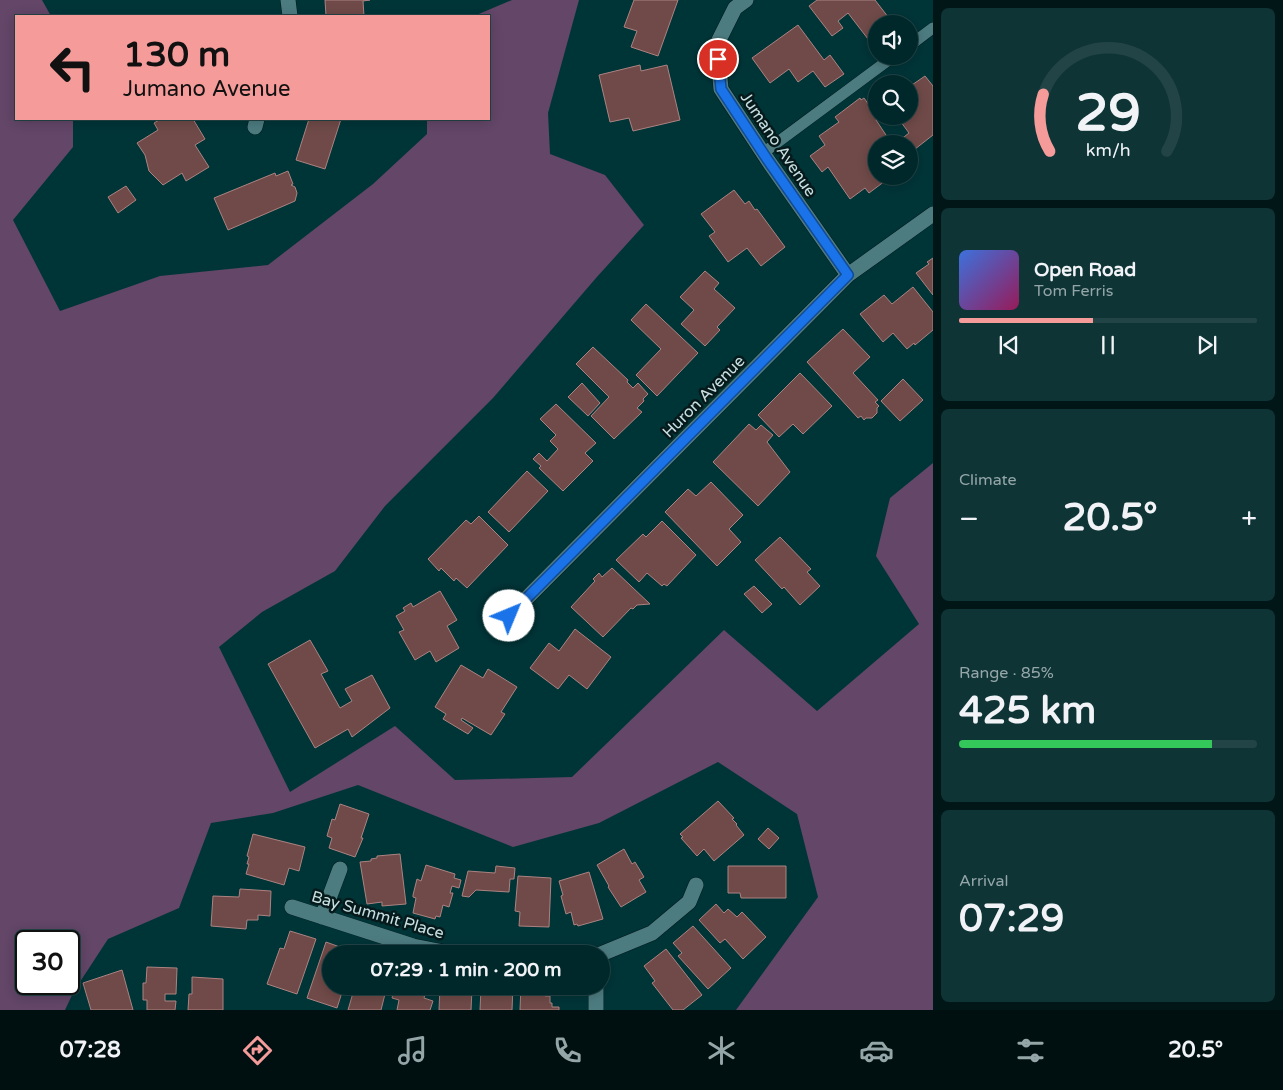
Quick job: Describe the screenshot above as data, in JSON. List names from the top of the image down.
{
  "streets": {
    "street": ["Jumano Avenue", "Huron Avenue", "Bay Summit Place"]
  },
  "crossings": [
    ["Jumano Avenue", "Huron Avenue"]
  ],
  "page": {
    "turn": ["130 m", "Jumano Avenue"],
    "song": ["Open Road", "Tom Ferris"],
    "tile": [
      "Climate",
      ["Range · 85%", "425 km"],
      ["Arrival", "07:29"]
    ],
    "heat": ["−", "20.5°", "+"],
    "limit": "30",
    "trip": "07:29 · 1 min · 200 m",
    "tabs": ["07:28", "20.5°"],
    "gauge": ["29", "km/h"]
  }
}
